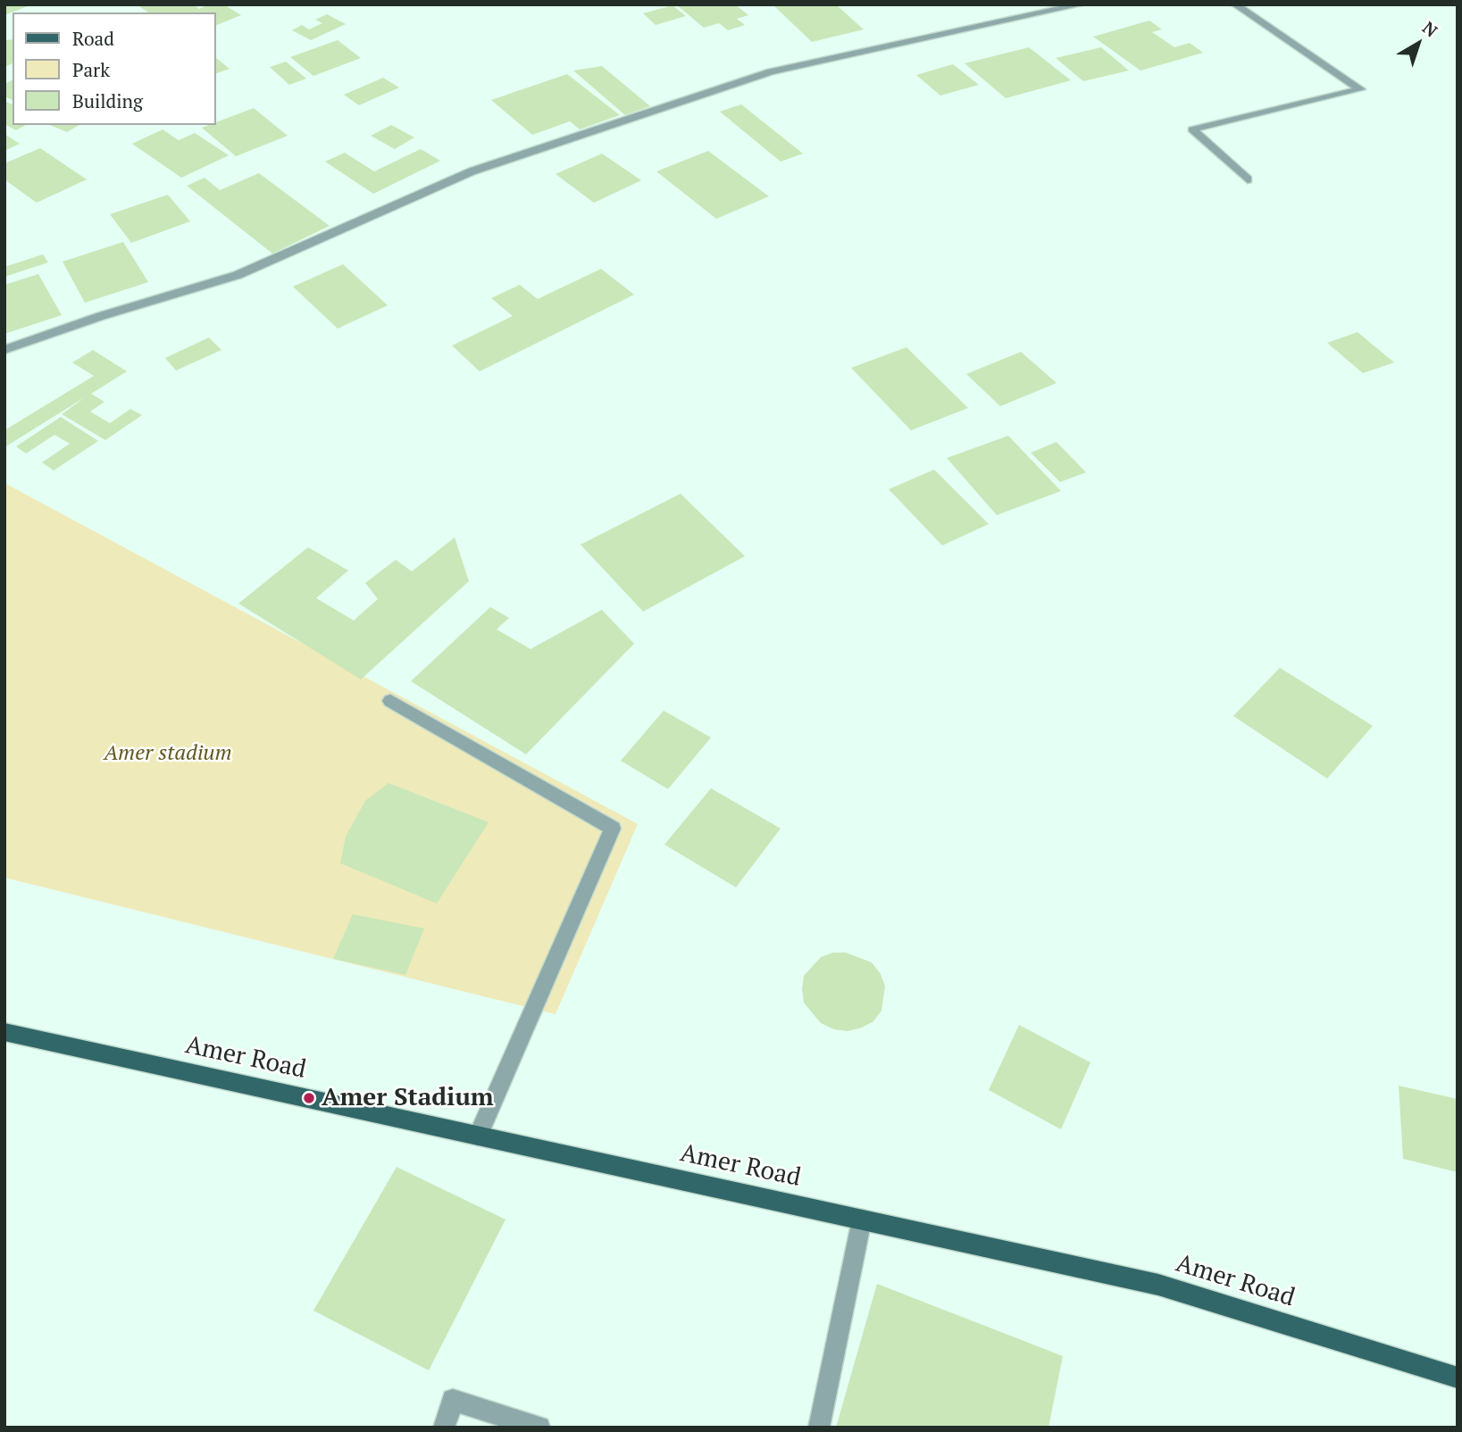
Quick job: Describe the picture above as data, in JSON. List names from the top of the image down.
{
  "streets": {
    "main road": ["Amer Road"]
  },
  "parks": ["Amer stadium"],
  "places": ["Amer Stadium"],
  "legend": ["Road", "Park", "Building"],
  "north": "top right"
}
